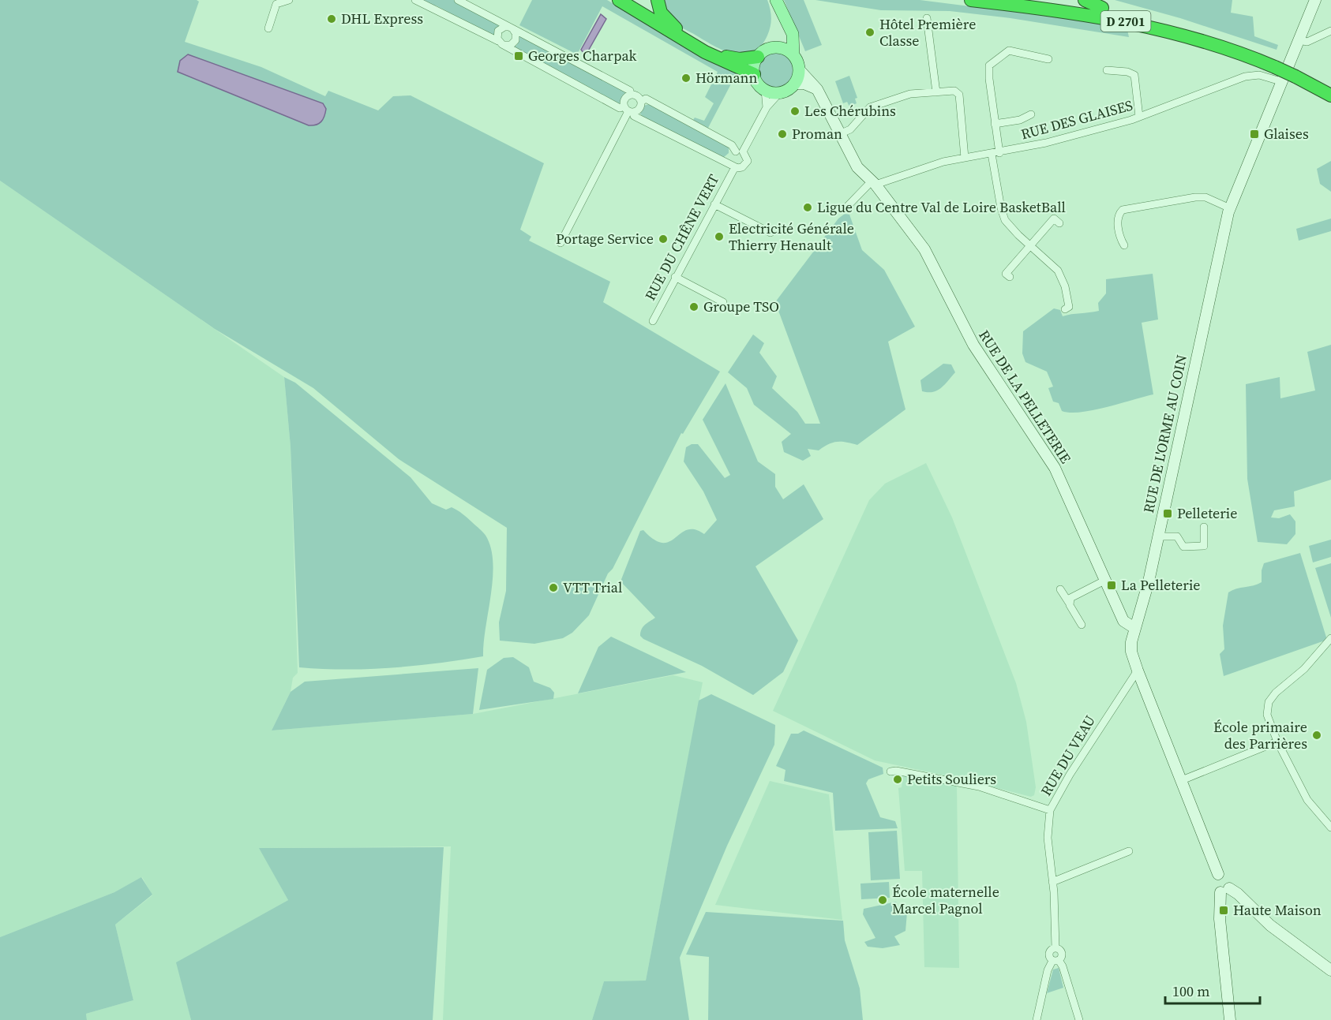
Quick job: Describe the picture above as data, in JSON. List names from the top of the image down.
{
  "streets": {
    "highway": ["D 2701"],
    "main road": ["RUE DE LA PELLETERIE", "RUE DE L'ORME AU COIN"],
    "street": ["RUE DES GLAISES", "RUE DU CHÊNE VERT", "RUE DU VEAU"]
  },
  "crossings": [
    ["RUE DES GLAISES", "RUE DE LA PELLETERIE"],
    ["RUE DES GLAISES", "RUE DE L'ORME AU COIN"],
    ["RUE DE LA PELLETERIE", "RUE DE L'ORME AU COIN"],
    ["RUE DE L'ORME AU COIN", "RUE DU VEAU"]
  ],
  "places": {
    "other": [
      "DHL Express",
      "Hôtel Première Classe",
      "Hörmann",
      "Les Chérubins",
      "Proman",
      "Ligue du Centre Val de Loire BasketBall",
      "Electricité Générale Thierry Henault",
      "Portage Service",
      "Groupe TSO",
      "VTT Trial",
      "École primaire des Parrières",
      "Petits Souliers",
      "École maternelle Marcel Pagnol"
    ],
    "transit": [
      "Georges Charpak",
      "Glaises",
      "Pelleterie",
      "La Pelleterie",
      "Haute Maison"
    ]
  },
  "scale_bar": "100 m"
}
